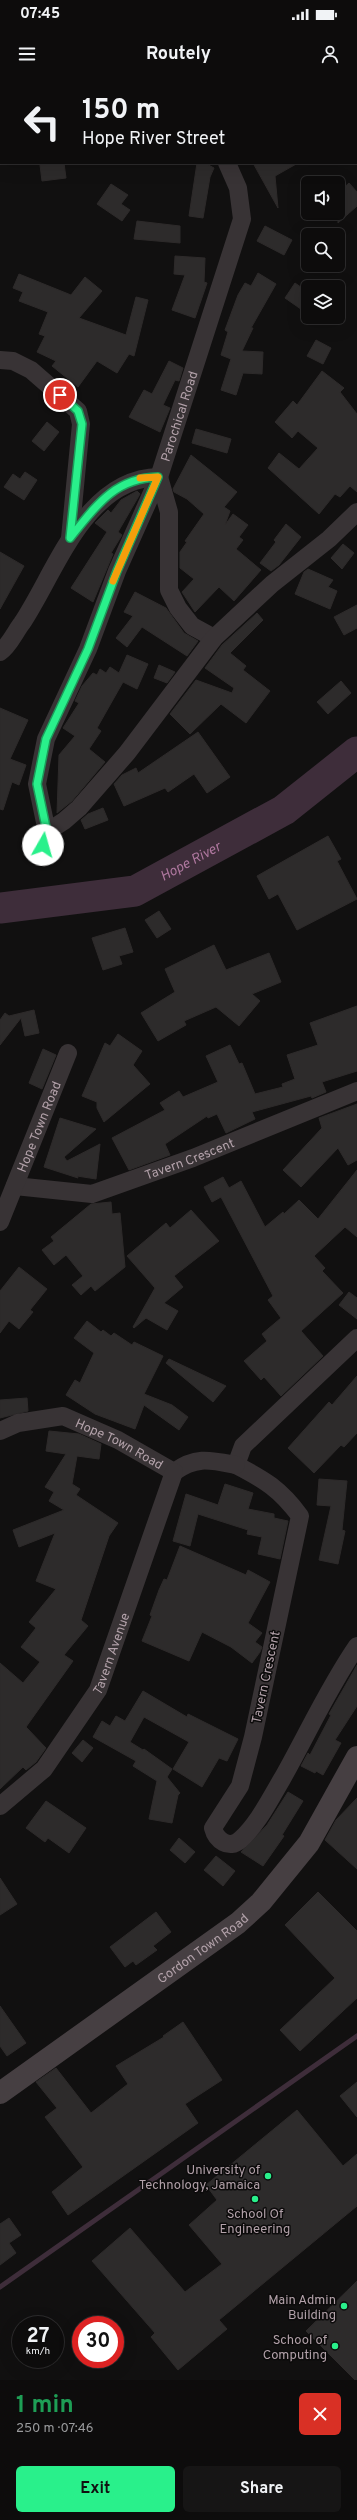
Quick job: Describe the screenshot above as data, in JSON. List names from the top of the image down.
{
  "streets": {
    "main road": ["Gordon Town Road"],
    "street": [
      "Parochical Road",
      "Hope Town Road",
      "Tavern Crescent",
      "Tavern Avenue"
    ]
  },
  "crossings": [
    ["Hope Town Road", "Tavern Crescent"],
    ["Hope Town Road", "Tavern Avenue"]
  ],
  "water": ["Hope River"],
  "places": [
    "University of Technology, Jamaica",
    "School Of Engineering",
    "Main Admin Building",
    "School of Computing"
  ],
  "page": {
    "status": "07:45",
    "header": "Routely",
    "turn": ["150 m", "Hope River Street"],
    "speed": "27 km/h",
    "limit": "30",
    "heading": ["1 min", "250 m · 07:46"],
    "buttons": ["Exit", "Share"]
  }
}
